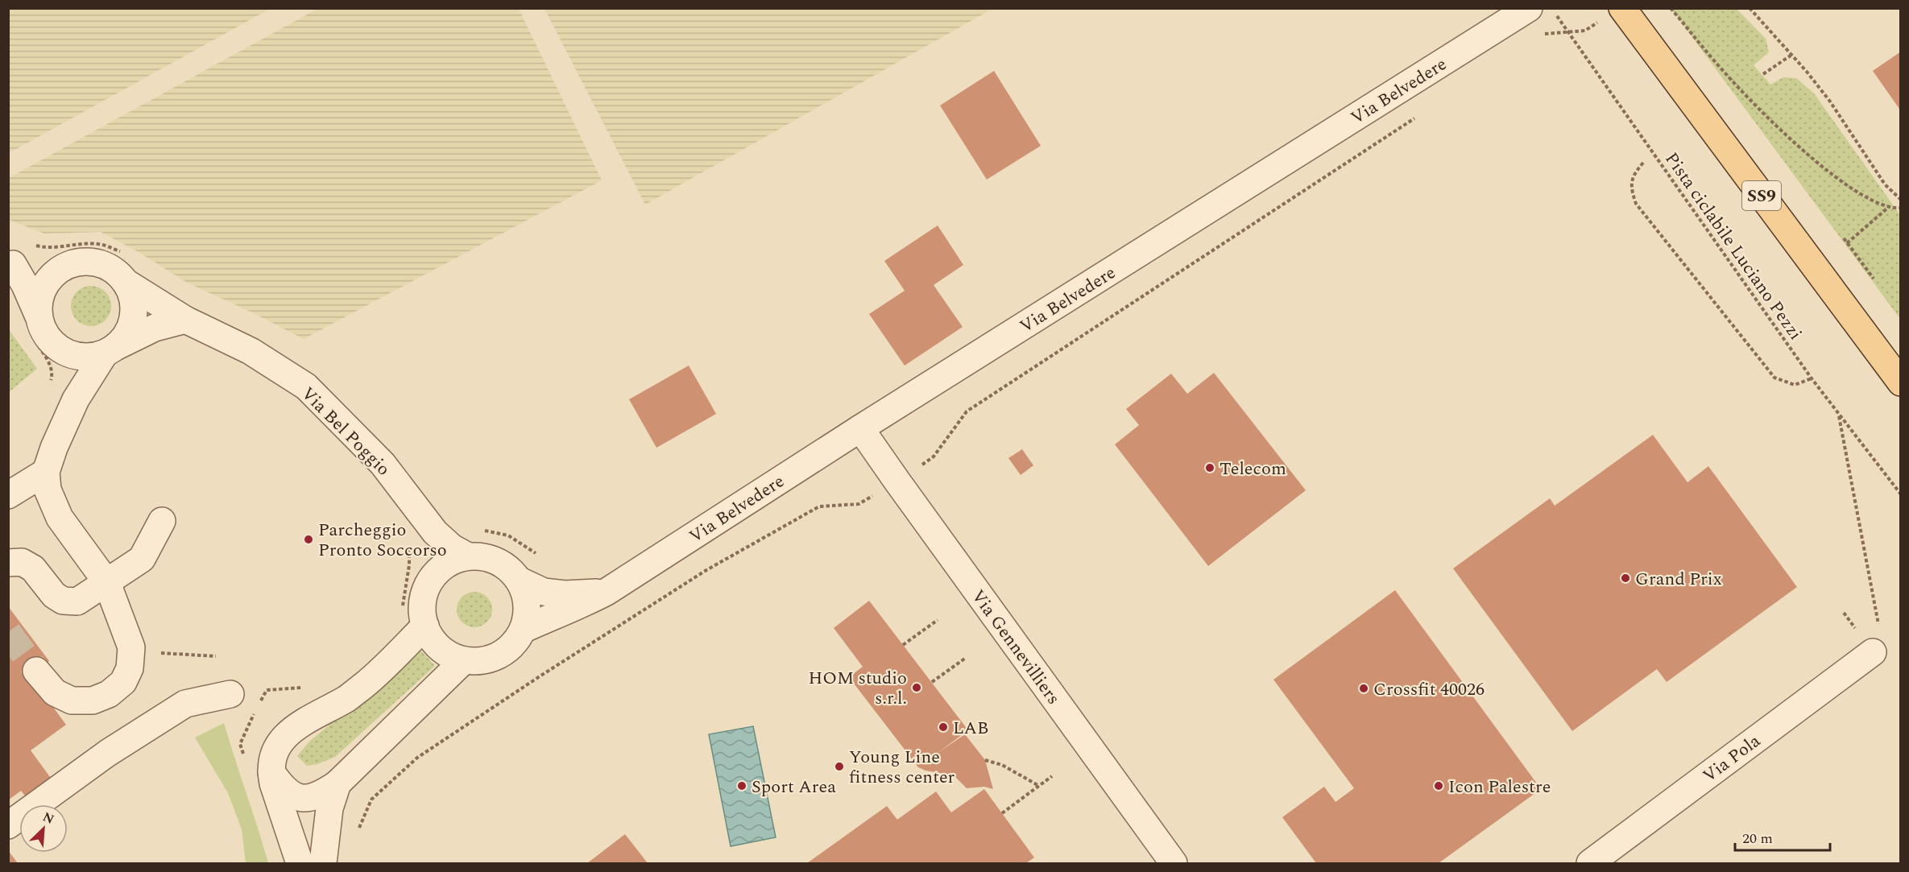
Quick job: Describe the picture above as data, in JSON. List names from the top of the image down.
{
  "streets": {
    "main road": ["SS9"],
    "street": [
      "Via Belvedere",
      "Via Bel Poggio",
      "Via Gennevilliers",
      "Via Pola"
    ],
    "path": ["Pista ciclabile Luciano Pezzi"]
  },
  "crossings": [
    ["Via Belvedere", "Via Bel Poggio"],
    ["Via Belvedere", "Via Gennevilliers"]
  ],
  "places": [
    "Telecom",
    "Parcheggio Pronto Soccorso",
    "Grand Prix",
    "HOM studio s.r.l.",
    "Crossfit 40026",
    "LAB",
    "Young Line fitness center",
    "Sport Area",
    "Icon Palestre"
  ],
  "scale_bar": "20 m",
  "north": "top right"
}
